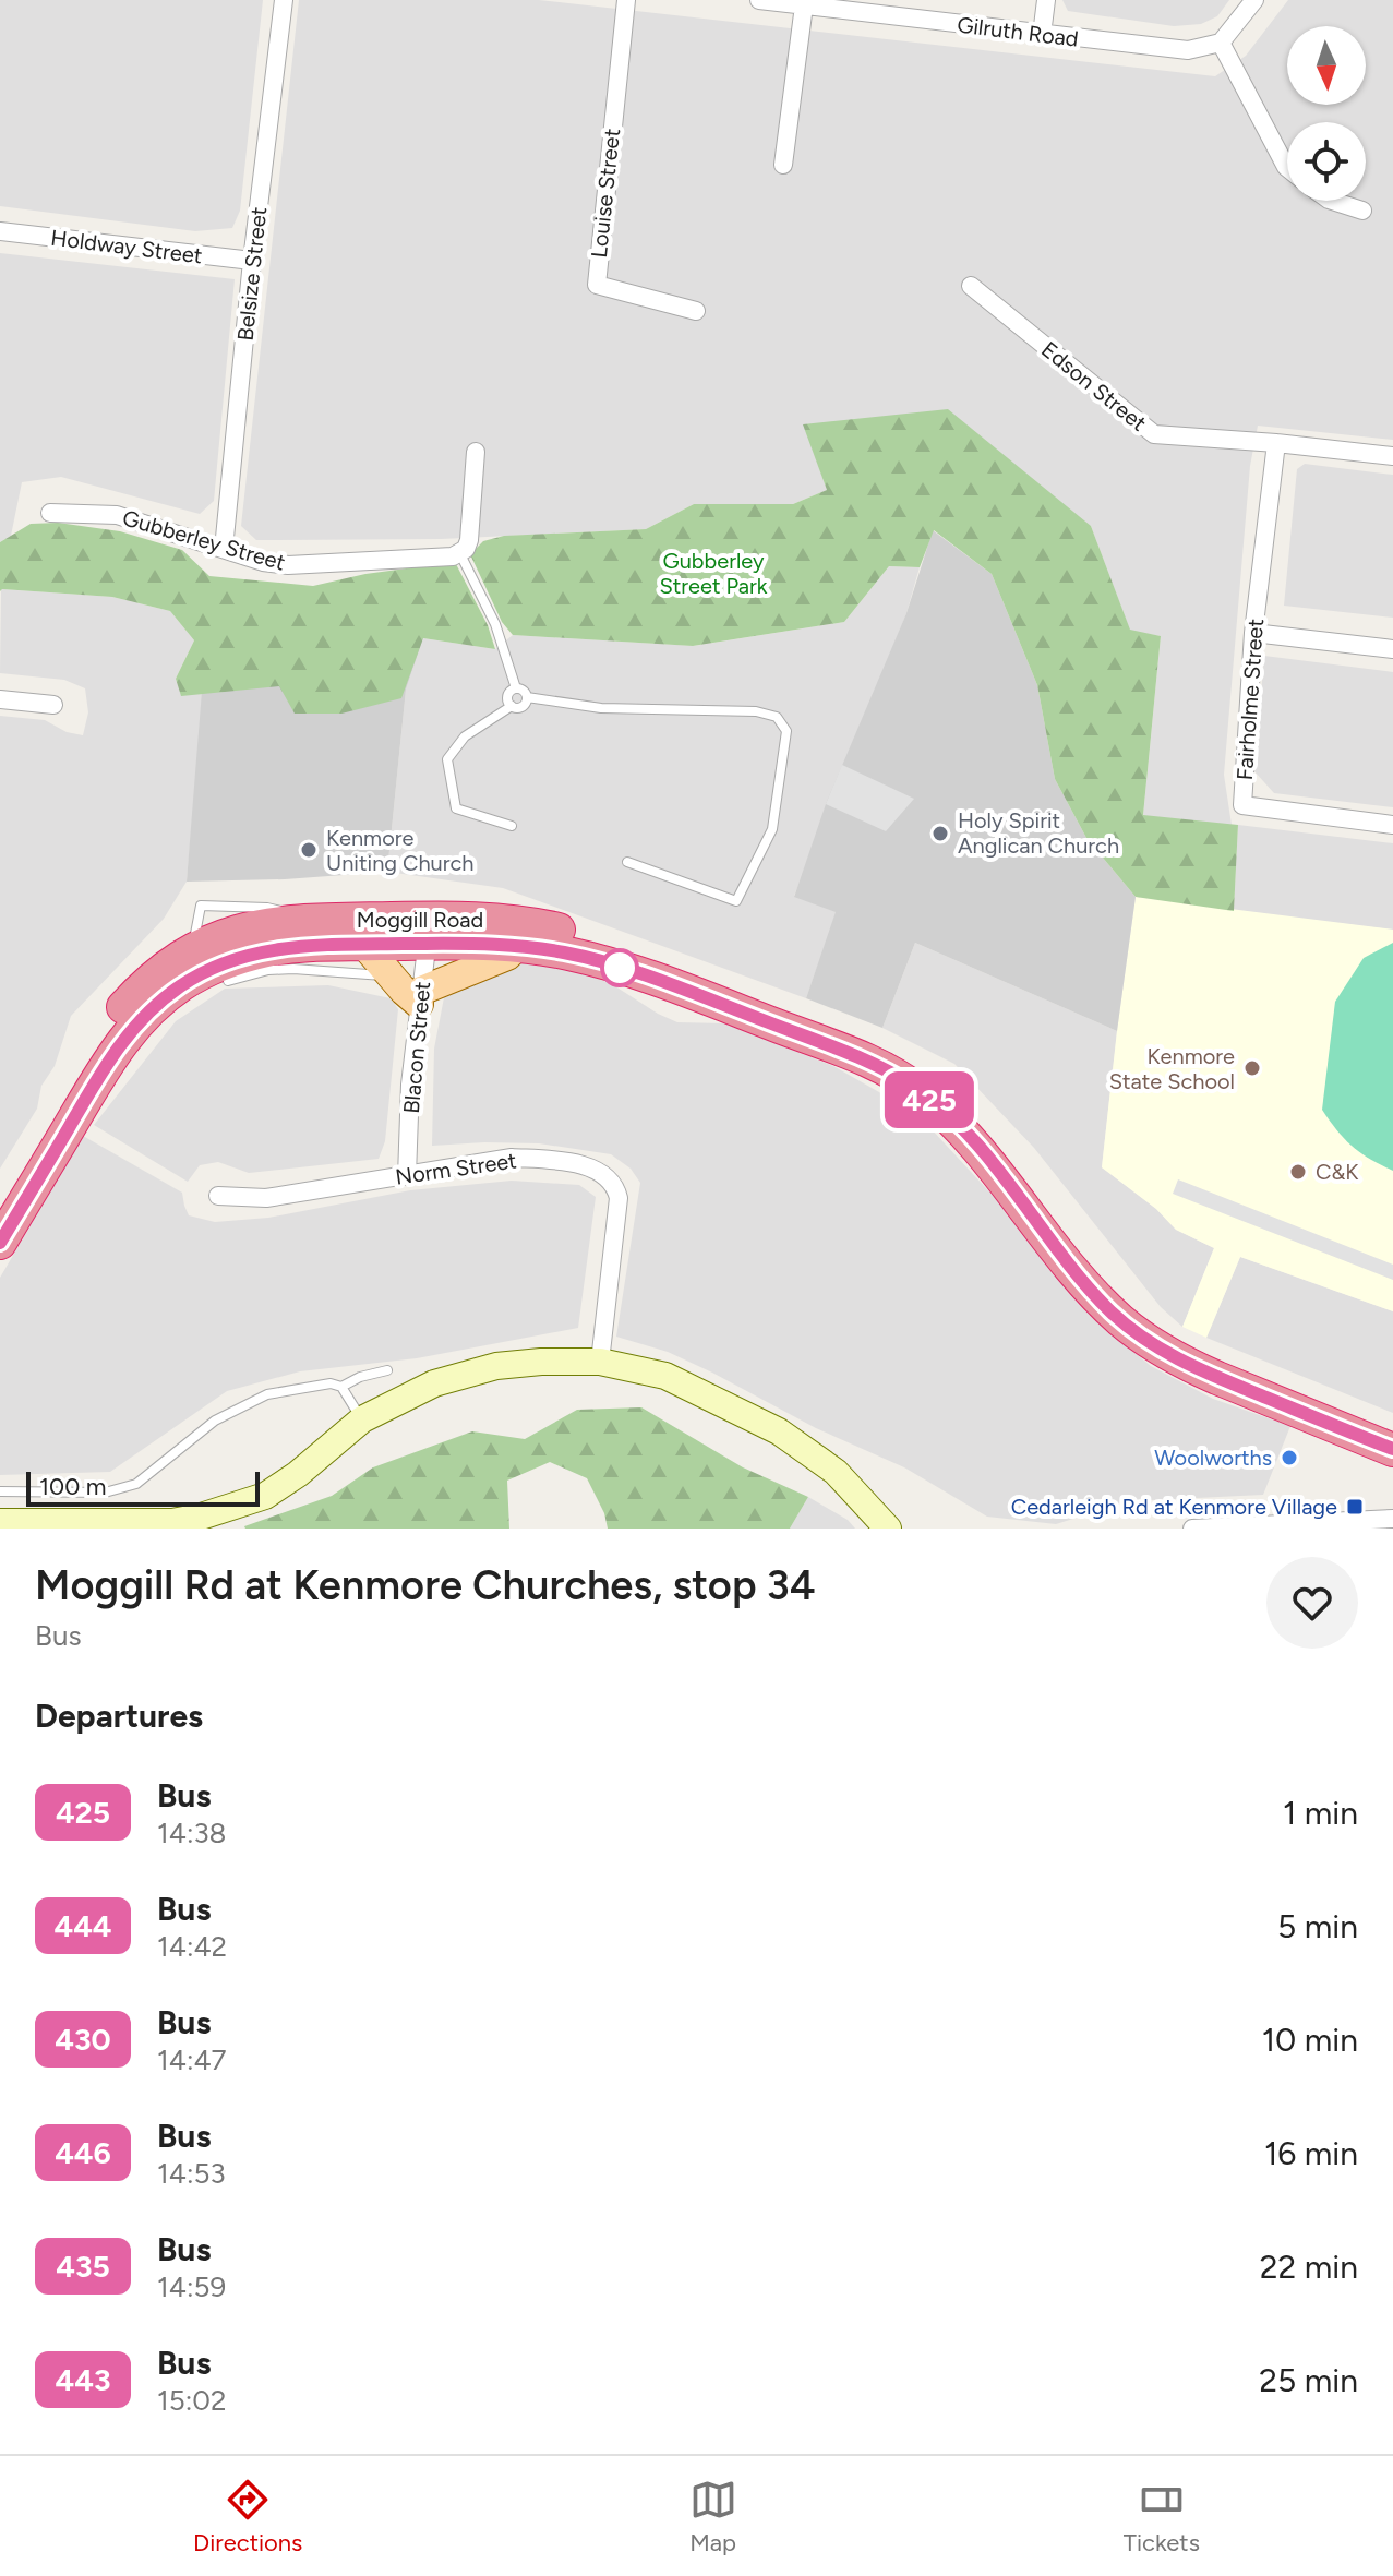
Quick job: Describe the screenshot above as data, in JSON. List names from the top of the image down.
{
  "streets": {
    "highway": ["Moggill Road"],
    "street": [
      "Gilruth Road",
      "Louise Street",
      "Holdway Street",
      "Belsize Street",
      "Edson Street",
      "Gubberley Street",
      "Fairholme Street",
      "Blacon Street",
      "Norm Street"
    ]
  },
  "crossings": [
    ["Holdway Street", "Belsize Street"],
    ["Belsize Street", "Gubberley Street"],
    ["Edson Street", "Fairholme Street"],
    ["Moggill Road", "Blacon Street"],
    ["Blacon Street", "Norm Street"]
  ],
  "parks": ["Gubberley Street Park"],
  "places": {
    "other": [
      "Holy Spirit Anglican Church",
      "Kenmore Uniting Church",
      "Kenmore State School",
      "C&K",
      "Woolworths"
    ],
    "transit": ["Cedarleigh Rd at Kenmore Village"]
  },
  "lines": ["bus line 425"],
  "scale_bar": "100 m",
  "north": "bottom",
  "page": {
    "on_map": "425",
    "scale": "100 m",
    "heading": [
      ["Moggill Rd at Kenmore Churches, stop 34", "Bus"],
      "Departures"
    ],
    "list": [
      {
        "mark": "425",
        "name": "Bus",
        "note": "14:38",
        "value": "1 min"
      },
      {
        "mark": "444",
        "name": "Bus",
        "note": "14:42",
        "value": "5 min"
      },
      {
        "mark": "430",
        "name": "Bus",
        "note": "14:47",
        "value": "10 min"
      },
      {
        "mark": "446",
        "name": "Bus",
        "note": "14:53",
        "value": "16 min"
      },
      {
        "mark": "435",
        "name": "Bus",
        "note": "14:59",
        "value": "22 min"
      },
      {
        "mark": "443",
        "name": "Bus",
        "note": "15:02",
        "value": "25 min"
      }
    ],
    "tabs": ["Directions", "Map", "Tickets"]
  }
}
